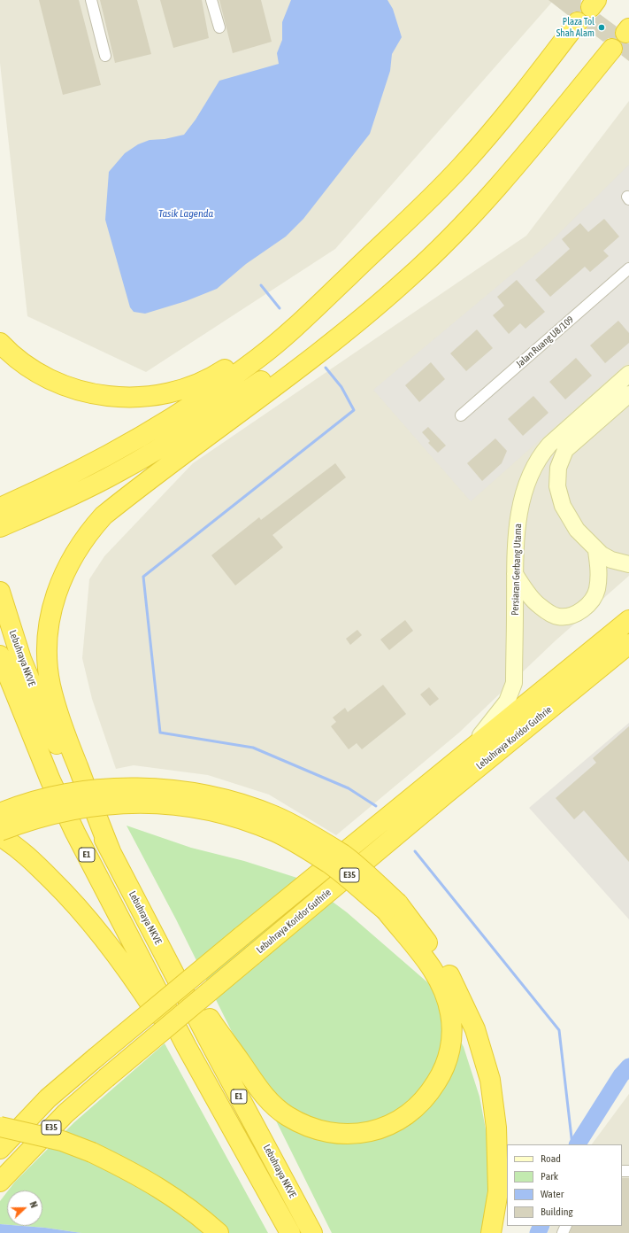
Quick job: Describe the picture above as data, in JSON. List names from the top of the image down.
{
  "streets": {
    "highway": [
      "Lebuhraya NKVE",
      "Lebuhraya Koridor Guthrie",
      "E1",
      "E35"
    ],
    "main road": ["Persiaran Gerbang Utama"],
    "street": ["Jalan Ruang U8/109"]
  },
  "crossings": [
    ["Persiaran Gerbang Utama", "Lebuhraya Koridor Guthrie"]
  ],
  "water": ["Tasik Lagenda"],
  "places": ["Plaza Tol Shah Alam"],
  "legend": [
    "Road",
    "Park",
    "Water",
    "Building"
  ],
  "north": "right"
}
